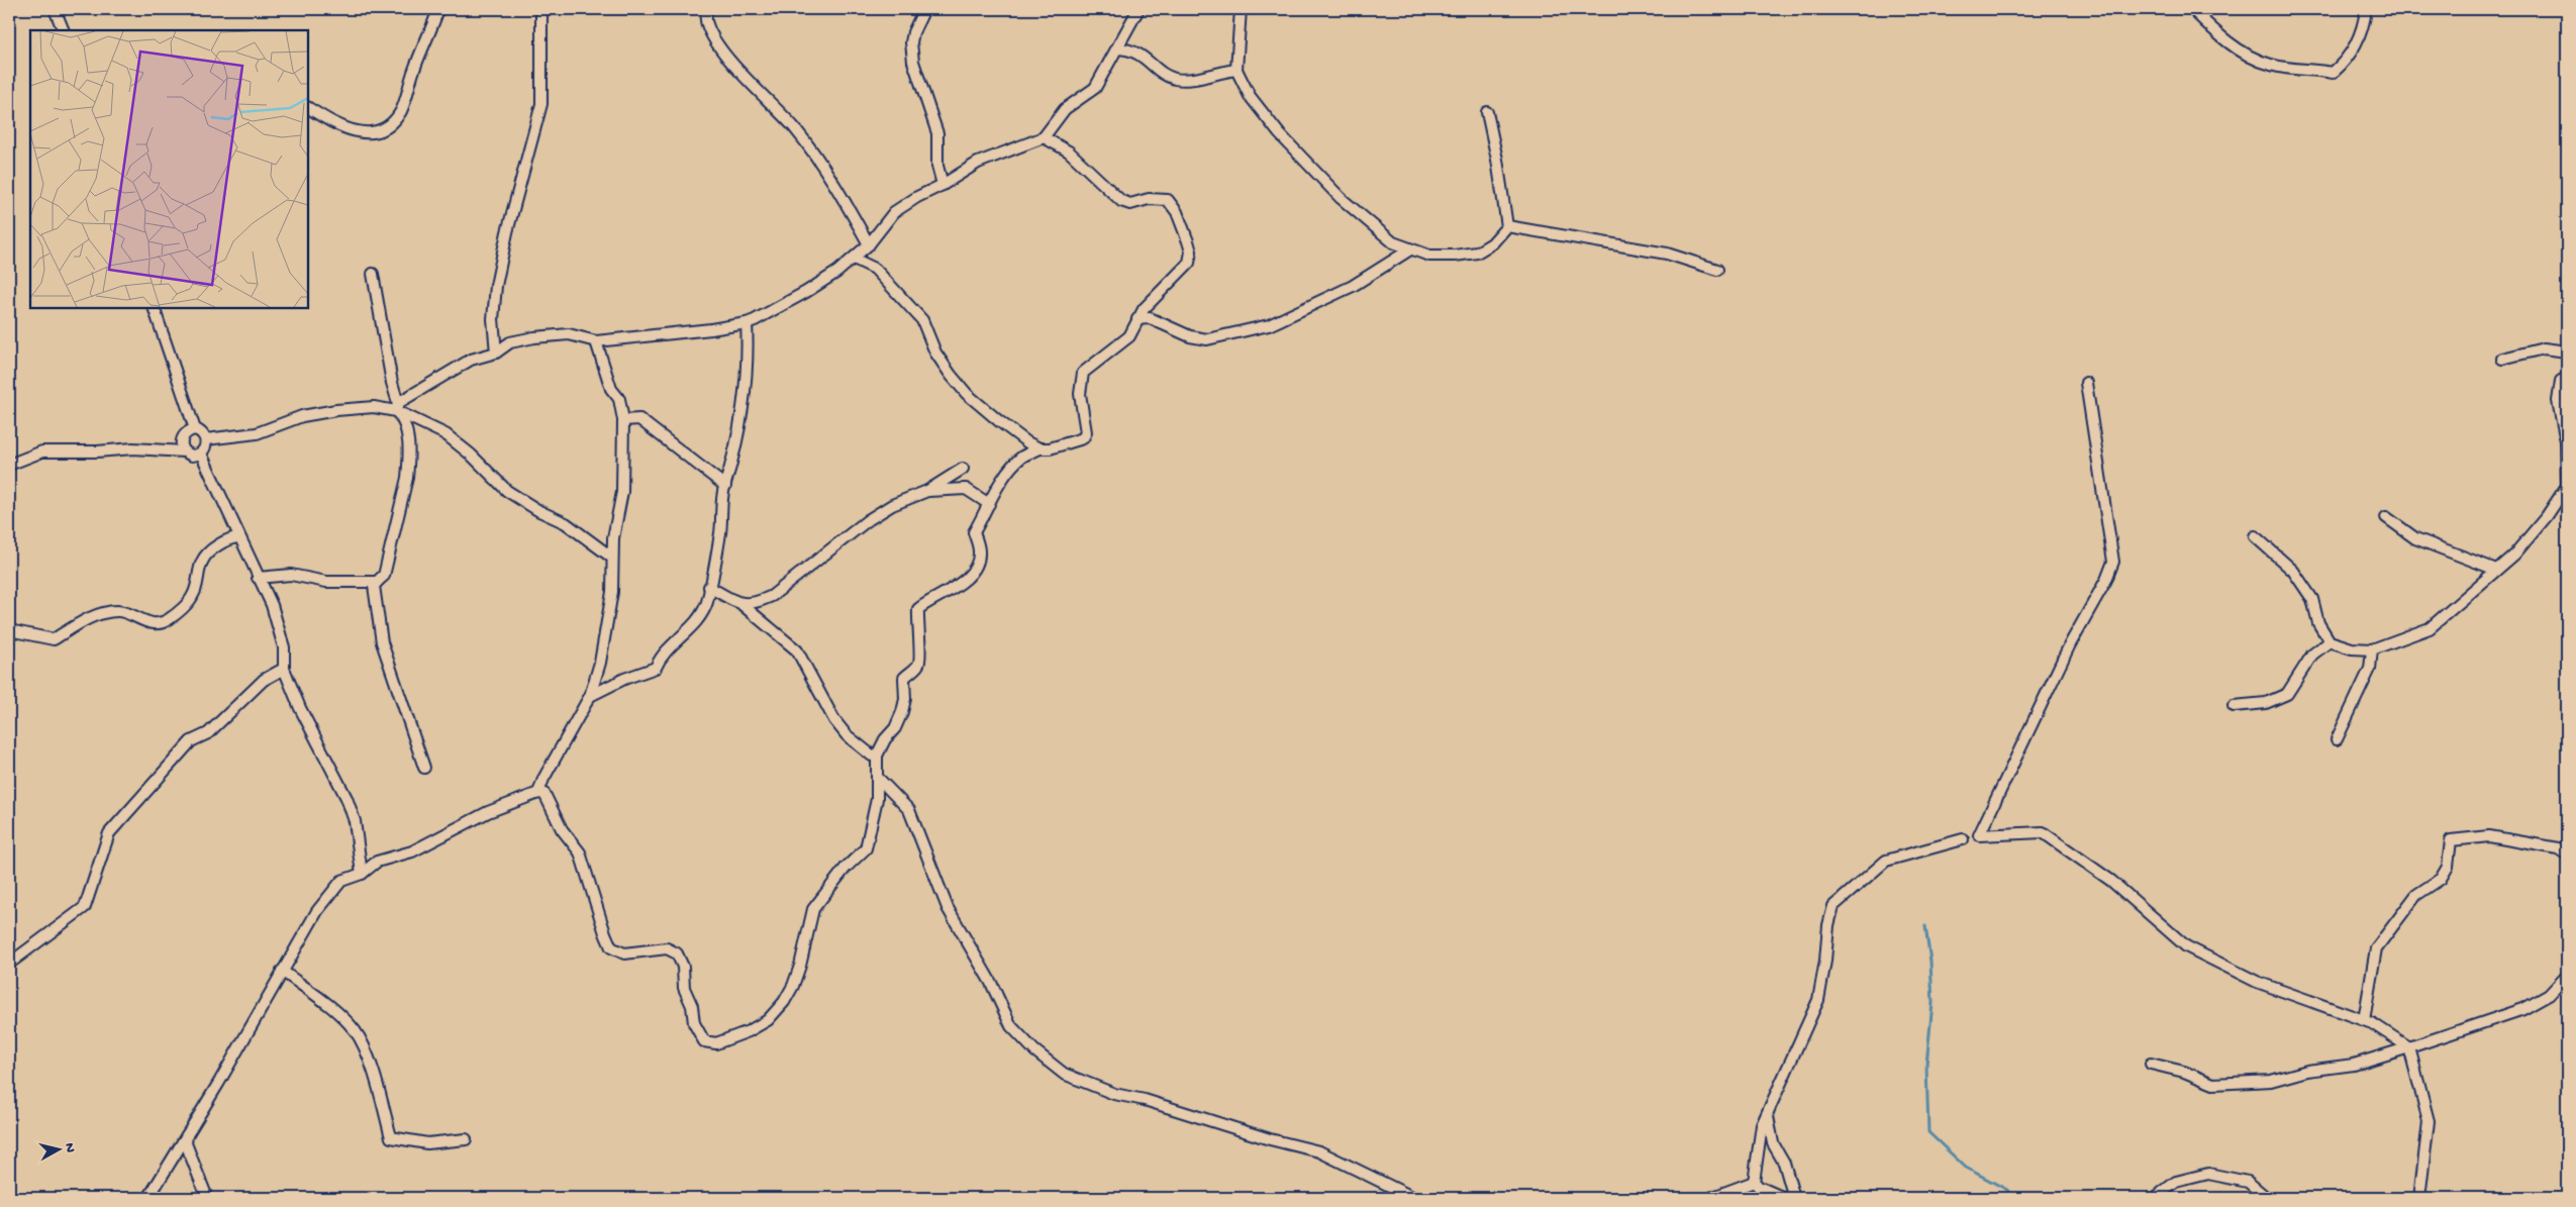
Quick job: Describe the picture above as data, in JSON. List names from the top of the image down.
{
  "north": "right"
}
